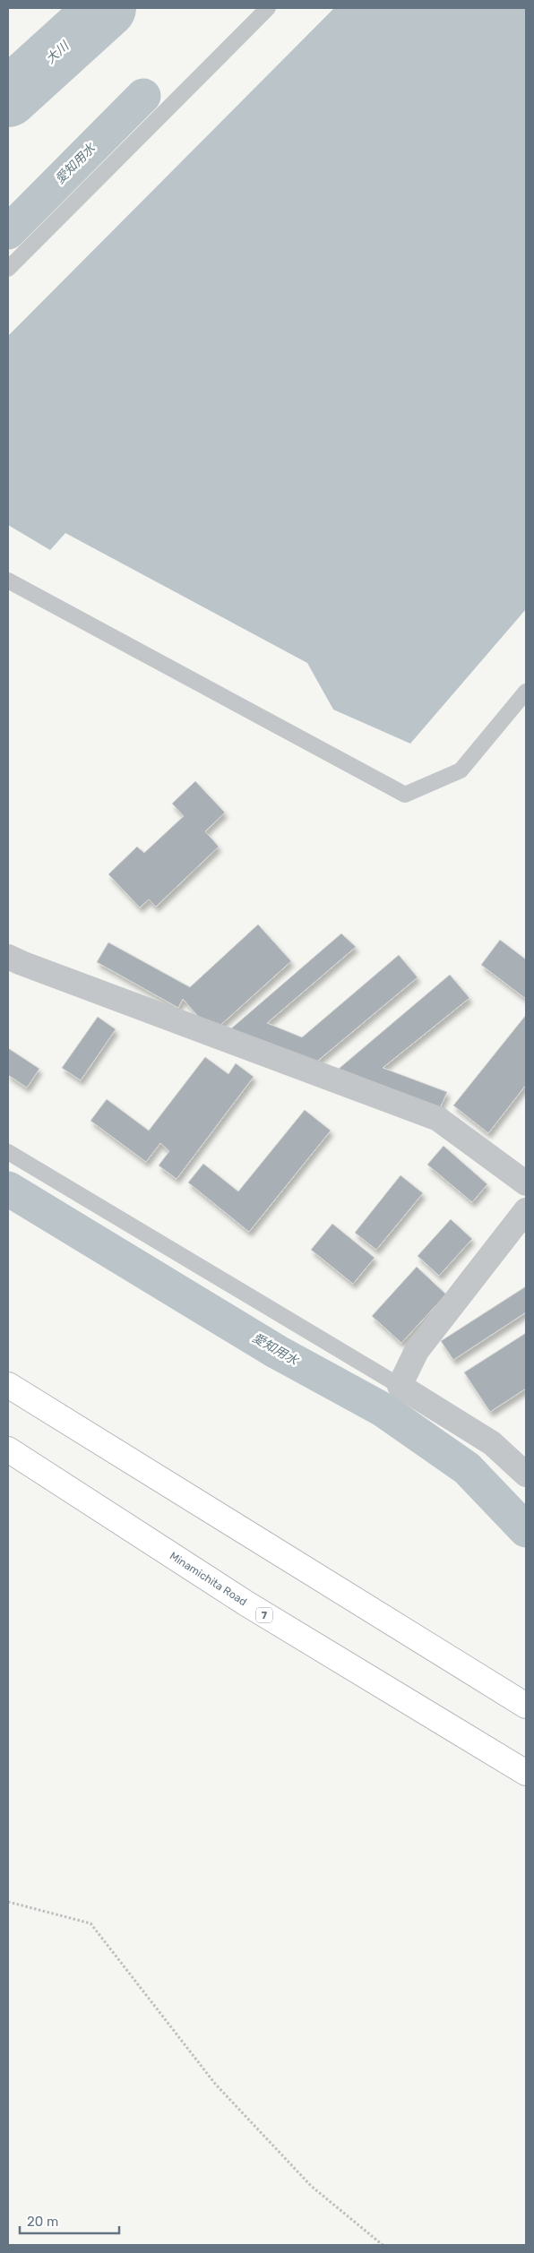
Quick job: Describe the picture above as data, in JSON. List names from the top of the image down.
{
  "streets": {
    "highway": ["Minamichita Road", "7"]
  },
  "water": ["大川", "愛知用水"],
  "scale_bar": "20 m"
}
